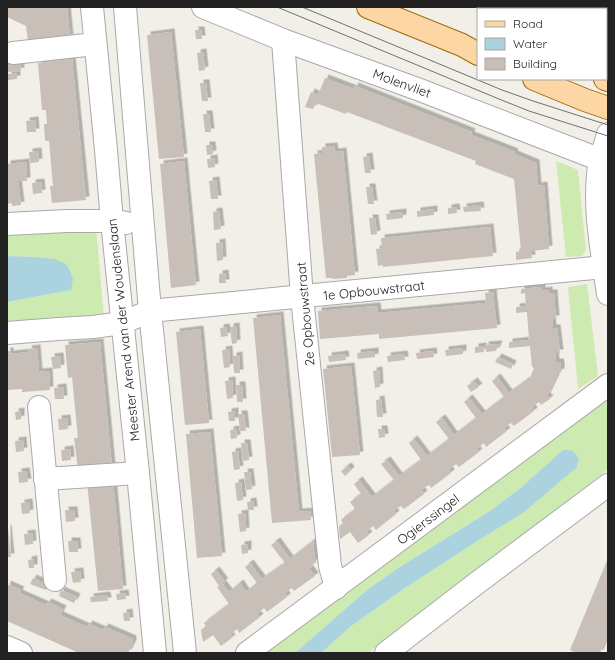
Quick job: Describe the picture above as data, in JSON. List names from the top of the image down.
{
  "streets": {
    "street": [
      "Molenvliet",
      "1e Opbouwstraat",
      "2e Opbouwstraat",
      "Meester Arend van der Woudenslaan",
      "Ogierssingel"
    ]
  },
  "crossings": [
    ["Molenvliet", "2e Opbouwstraat"],
    ["1e Opbouwstraat", "2e Opbouwstraat"],
    ["1e Opbouwstraat", "Meester Arend van der Woudenslaan"],
    ["2e Opbouwstraat", "Ogierssingel"]
  ],
  "legend": ["Road", "Water", "Building"]
}
